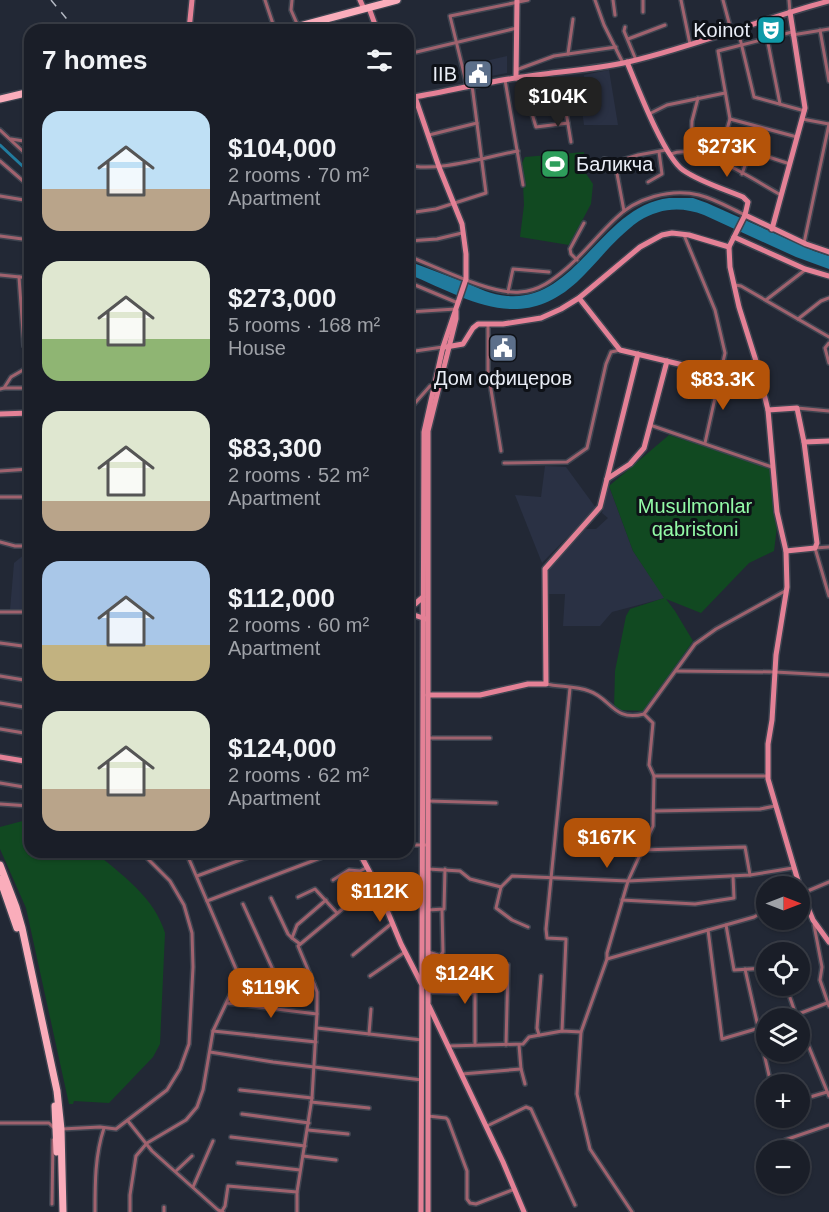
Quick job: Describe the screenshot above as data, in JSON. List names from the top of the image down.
{
  "parks": ["Musulmonlar qabristoni"],
  "places": {
    "theatre": ["Koinot"],
    "public building": ["IIB", "Дом офицеров"],
    "sports": ["Баликча"]
  },
  "north": "right",
  "page": {
    "heading": "7 homes",
    "price": [
      "$104K",
      "$273K",
      "$83.3K",
      "$167K",
      "$112K",
      "$124K",
      "$119K"
    ],
    "list": [
      {
        "name": "$104,000",
        "note": "2 rooms · 70 m² · Apartment"
      },
      {
        "name": "$273,000",
        "note": "5 rooms · 168 m² · House"
      },
      {
        "name": "$83,300",
        "note": "2 rooms · 52 m² · Apartment"
      },
      {
        "name": "$112,000",
        "note": "2 rooms · 60 m² · Apartment"
      },
      {
        "name": "$124,000",
        "note": "2 rooms · 62 m² · Apartment"
      }
    ],
    "map_buttons": ["+", "−"]
  }
}
